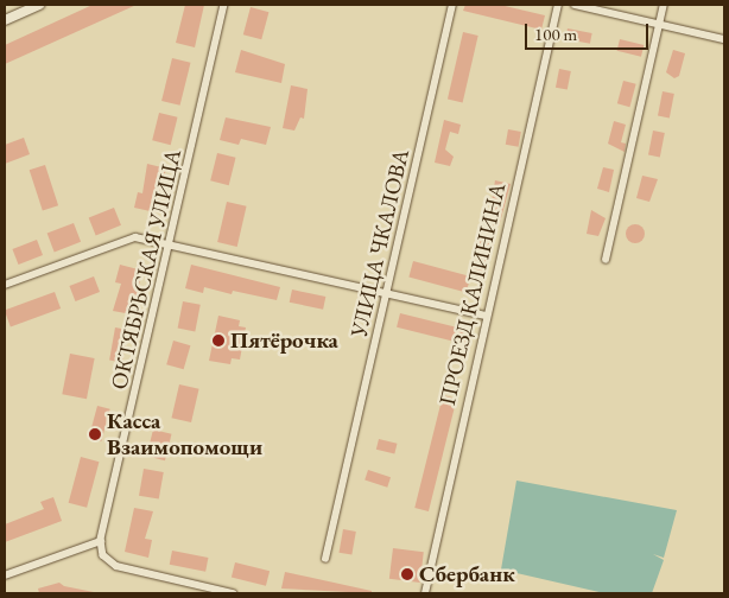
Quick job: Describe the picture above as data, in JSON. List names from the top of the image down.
{
  "streets": {
    "street": ["УЛИЦА ЧКАЛОВА", "ОКТЯБРЬСКАЯ УЛИЦА", "ПРОЕЗД КАЛИНИНА"]
  },
  "places": ["Пятёрочка", "Касса Взаимопомощи", "Сбербанк"],
  "scale_bar": "100 m"
}
